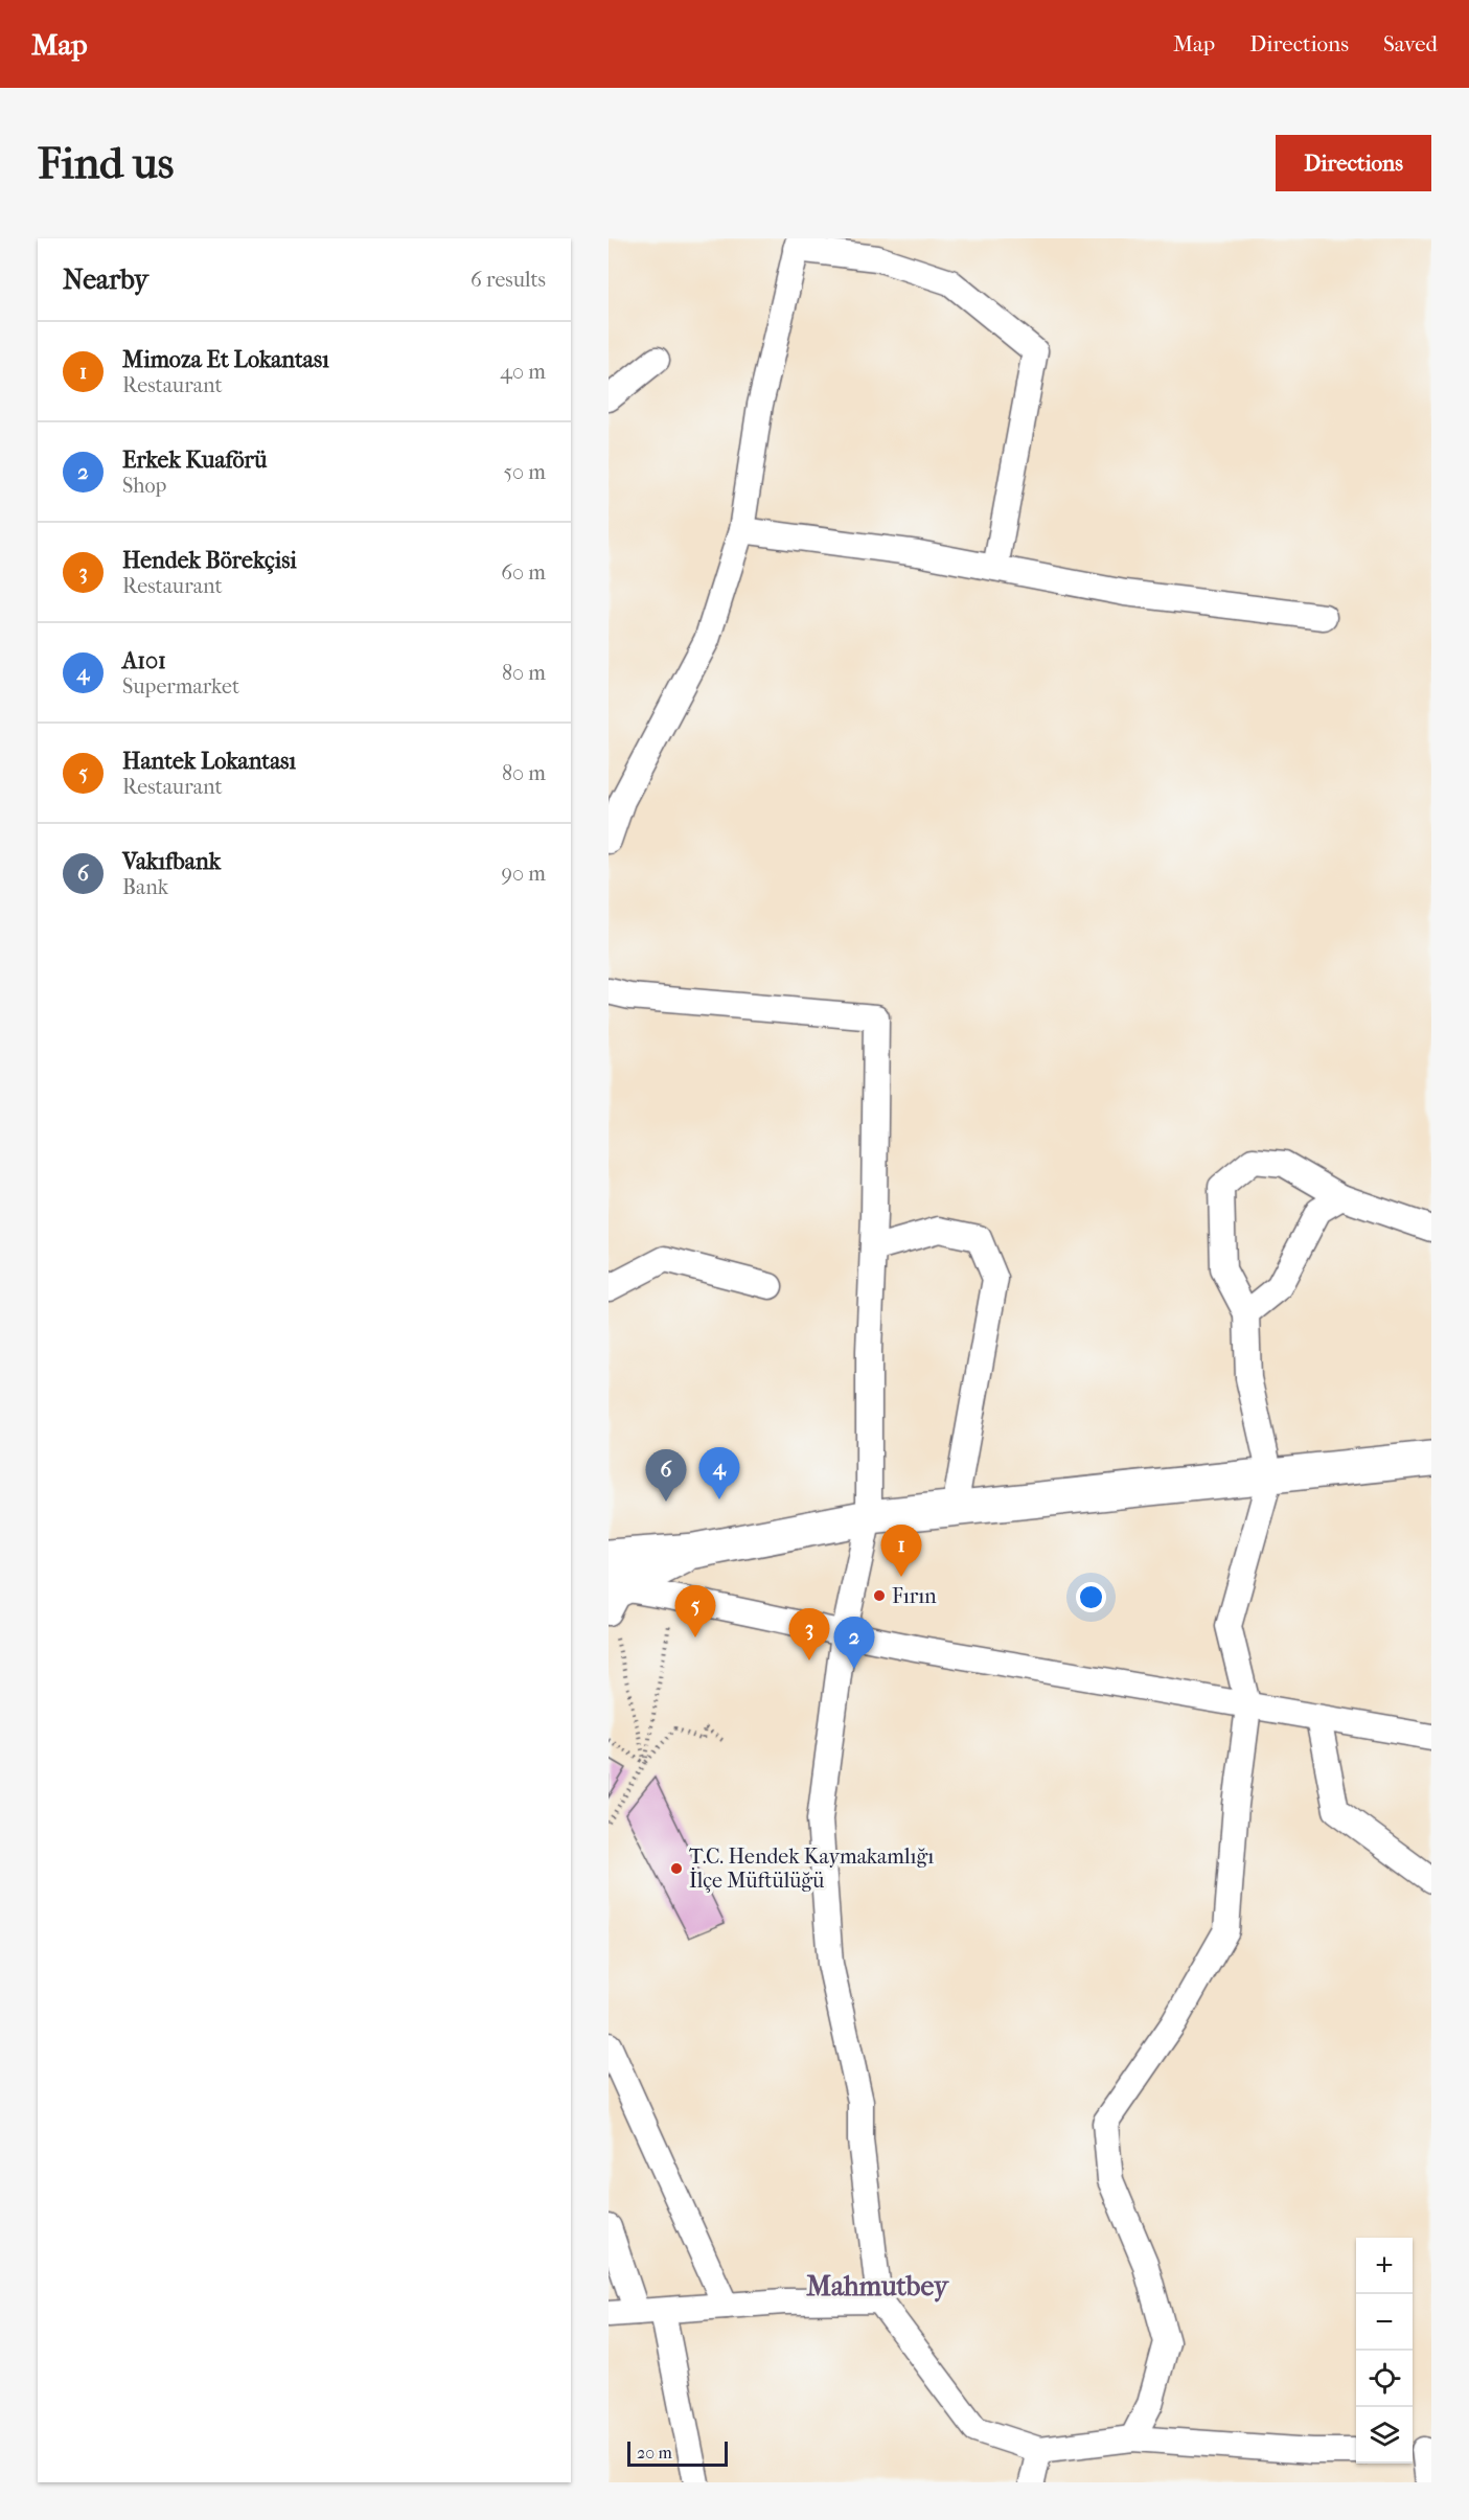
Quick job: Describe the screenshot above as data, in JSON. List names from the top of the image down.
{
  "districts": ["Mahmutbey"],
  "places": ["Fırın", "T.C. Hendek Kaymakamlığı İlçe Müftülüğü"],
  "scale_bar": "20 m",
  "page": {
    "header": "Map",
    "nav": ["Map", "Directions", "Saved"],
    "buttons": "Directions",
    "title": "Find us",
    "heading": ["Nearby", "6 results"],
    "list": [
      {
        "mark": "1",
        "name": "Mimoza Et Lokantası",
        "note": "Restaurant",
        "value": "40 m"
      },
      {
        "mark": "2",
        "name": "Erkek Kuaförü",
        "note": "Shop",
        "value": "50 m"
      },
      {
        "mark": "3",
        "name": "Hendek Börekçisi",
        "note": "Restaurant",
        "value": "60 m"
      },
      {
        "mark": "4",
        "name": "A101",
        "note": "Supermarket",
        "value": "80 m"
      },
      {
        "mark": "5",
        "name": "Hantek Lokantası",
        "note": "Restaurant",
        "value": "80 m"
      },
      {
        "mark": "6",
        "name": "Vakıfbank",
        "note": "Bank",
        "value": "90 m"
      }
    ],
    "pins": [
      "4",
      "6",
      "1",
      "5",
      "3",
      "2"
    ],
    "map_buttons": ["+", "−"],
    "scale": "20 m"
  }
}
